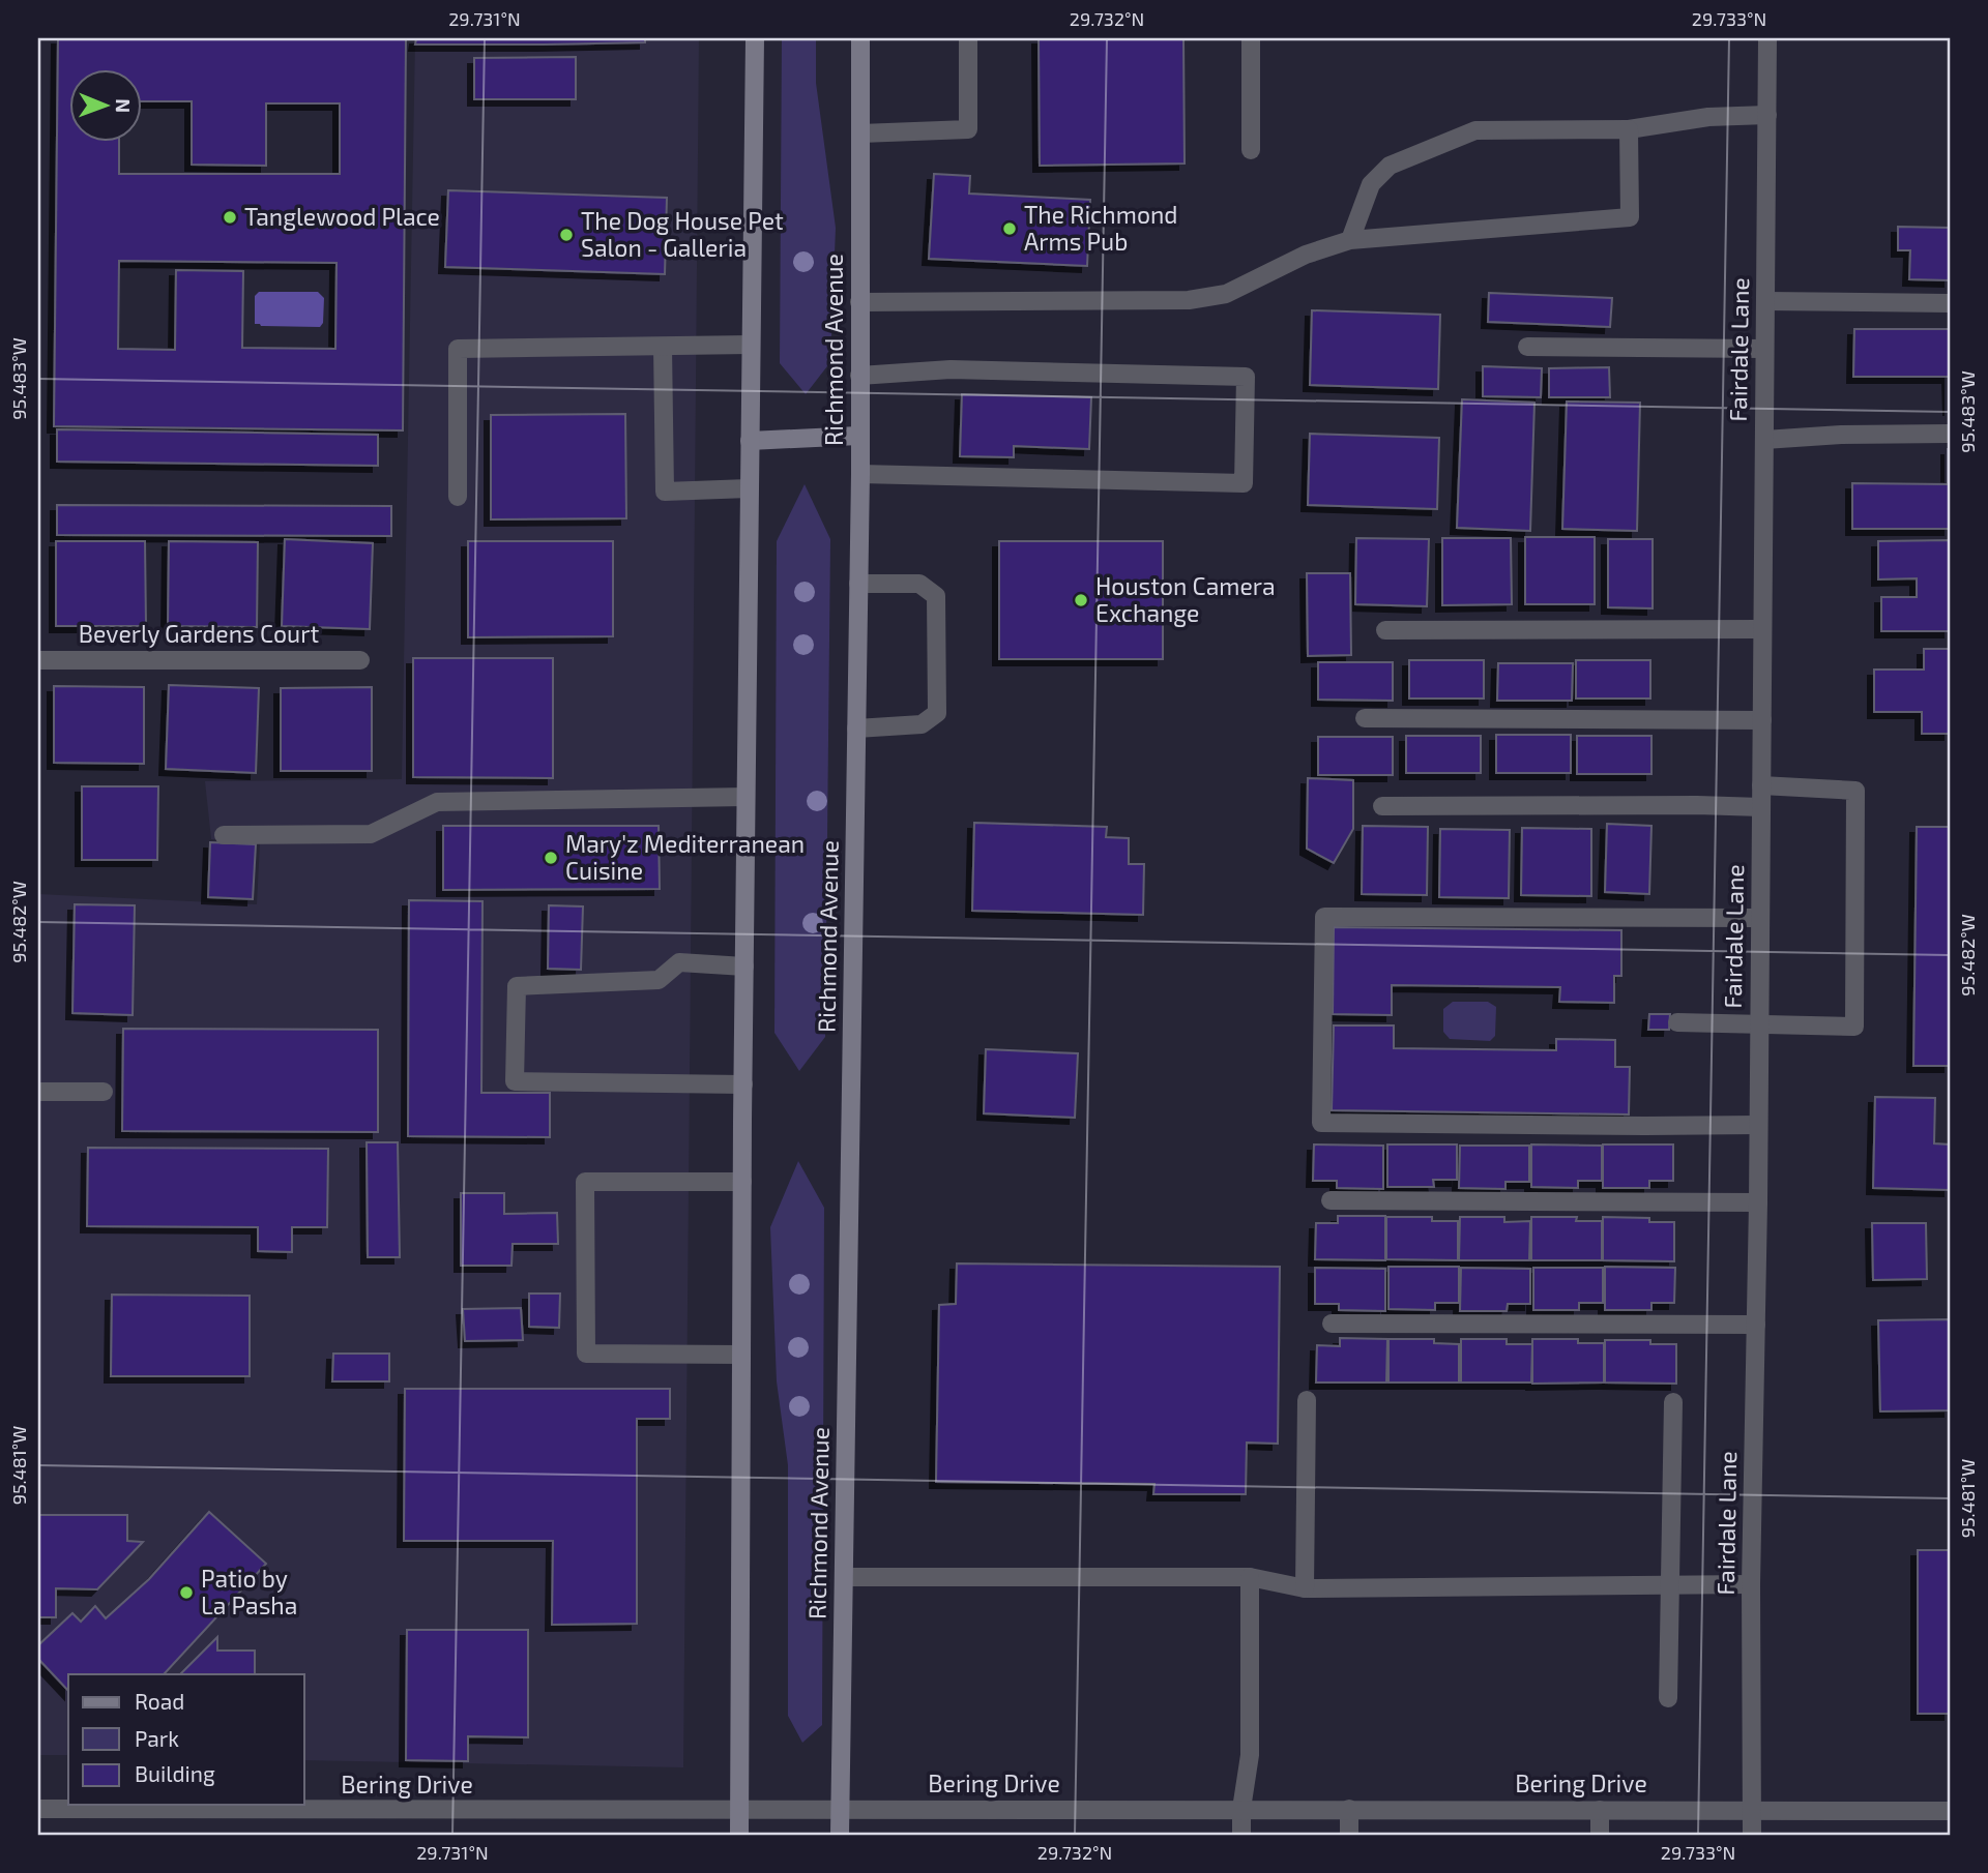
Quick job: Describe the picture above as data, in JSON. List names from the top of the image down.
{
  "streets": {
    "main road": ["Richmond Avenue"],
    "street": ["Fairdale Lane", "Beverly Gardens Court", "Bering Drive"]
  },
  "crossings": [
    ["Richmond Avenue", "Bering Drive"],
    ["Fairdale Lane", "Bering Drive"]
  ],
  "places": [
    "Tanglewood Place",
    "The Richmond Arms Pub",
    "The Dog House Pet Salon - Galleria",
    "Houston Camera Exchange",
    "Mary'z Mediterranean Cuisine",
    "Patio by La Pasha"
  ],
  "legend": ["Road", "Park", "Building"],
  "north": "right",
  "coordinates": [
    "29.731°N",
    "29.732°N",
    "29.733°N",
    "95.483°W",
    "95.482°W",
    "95.481°W"
  ]
}
